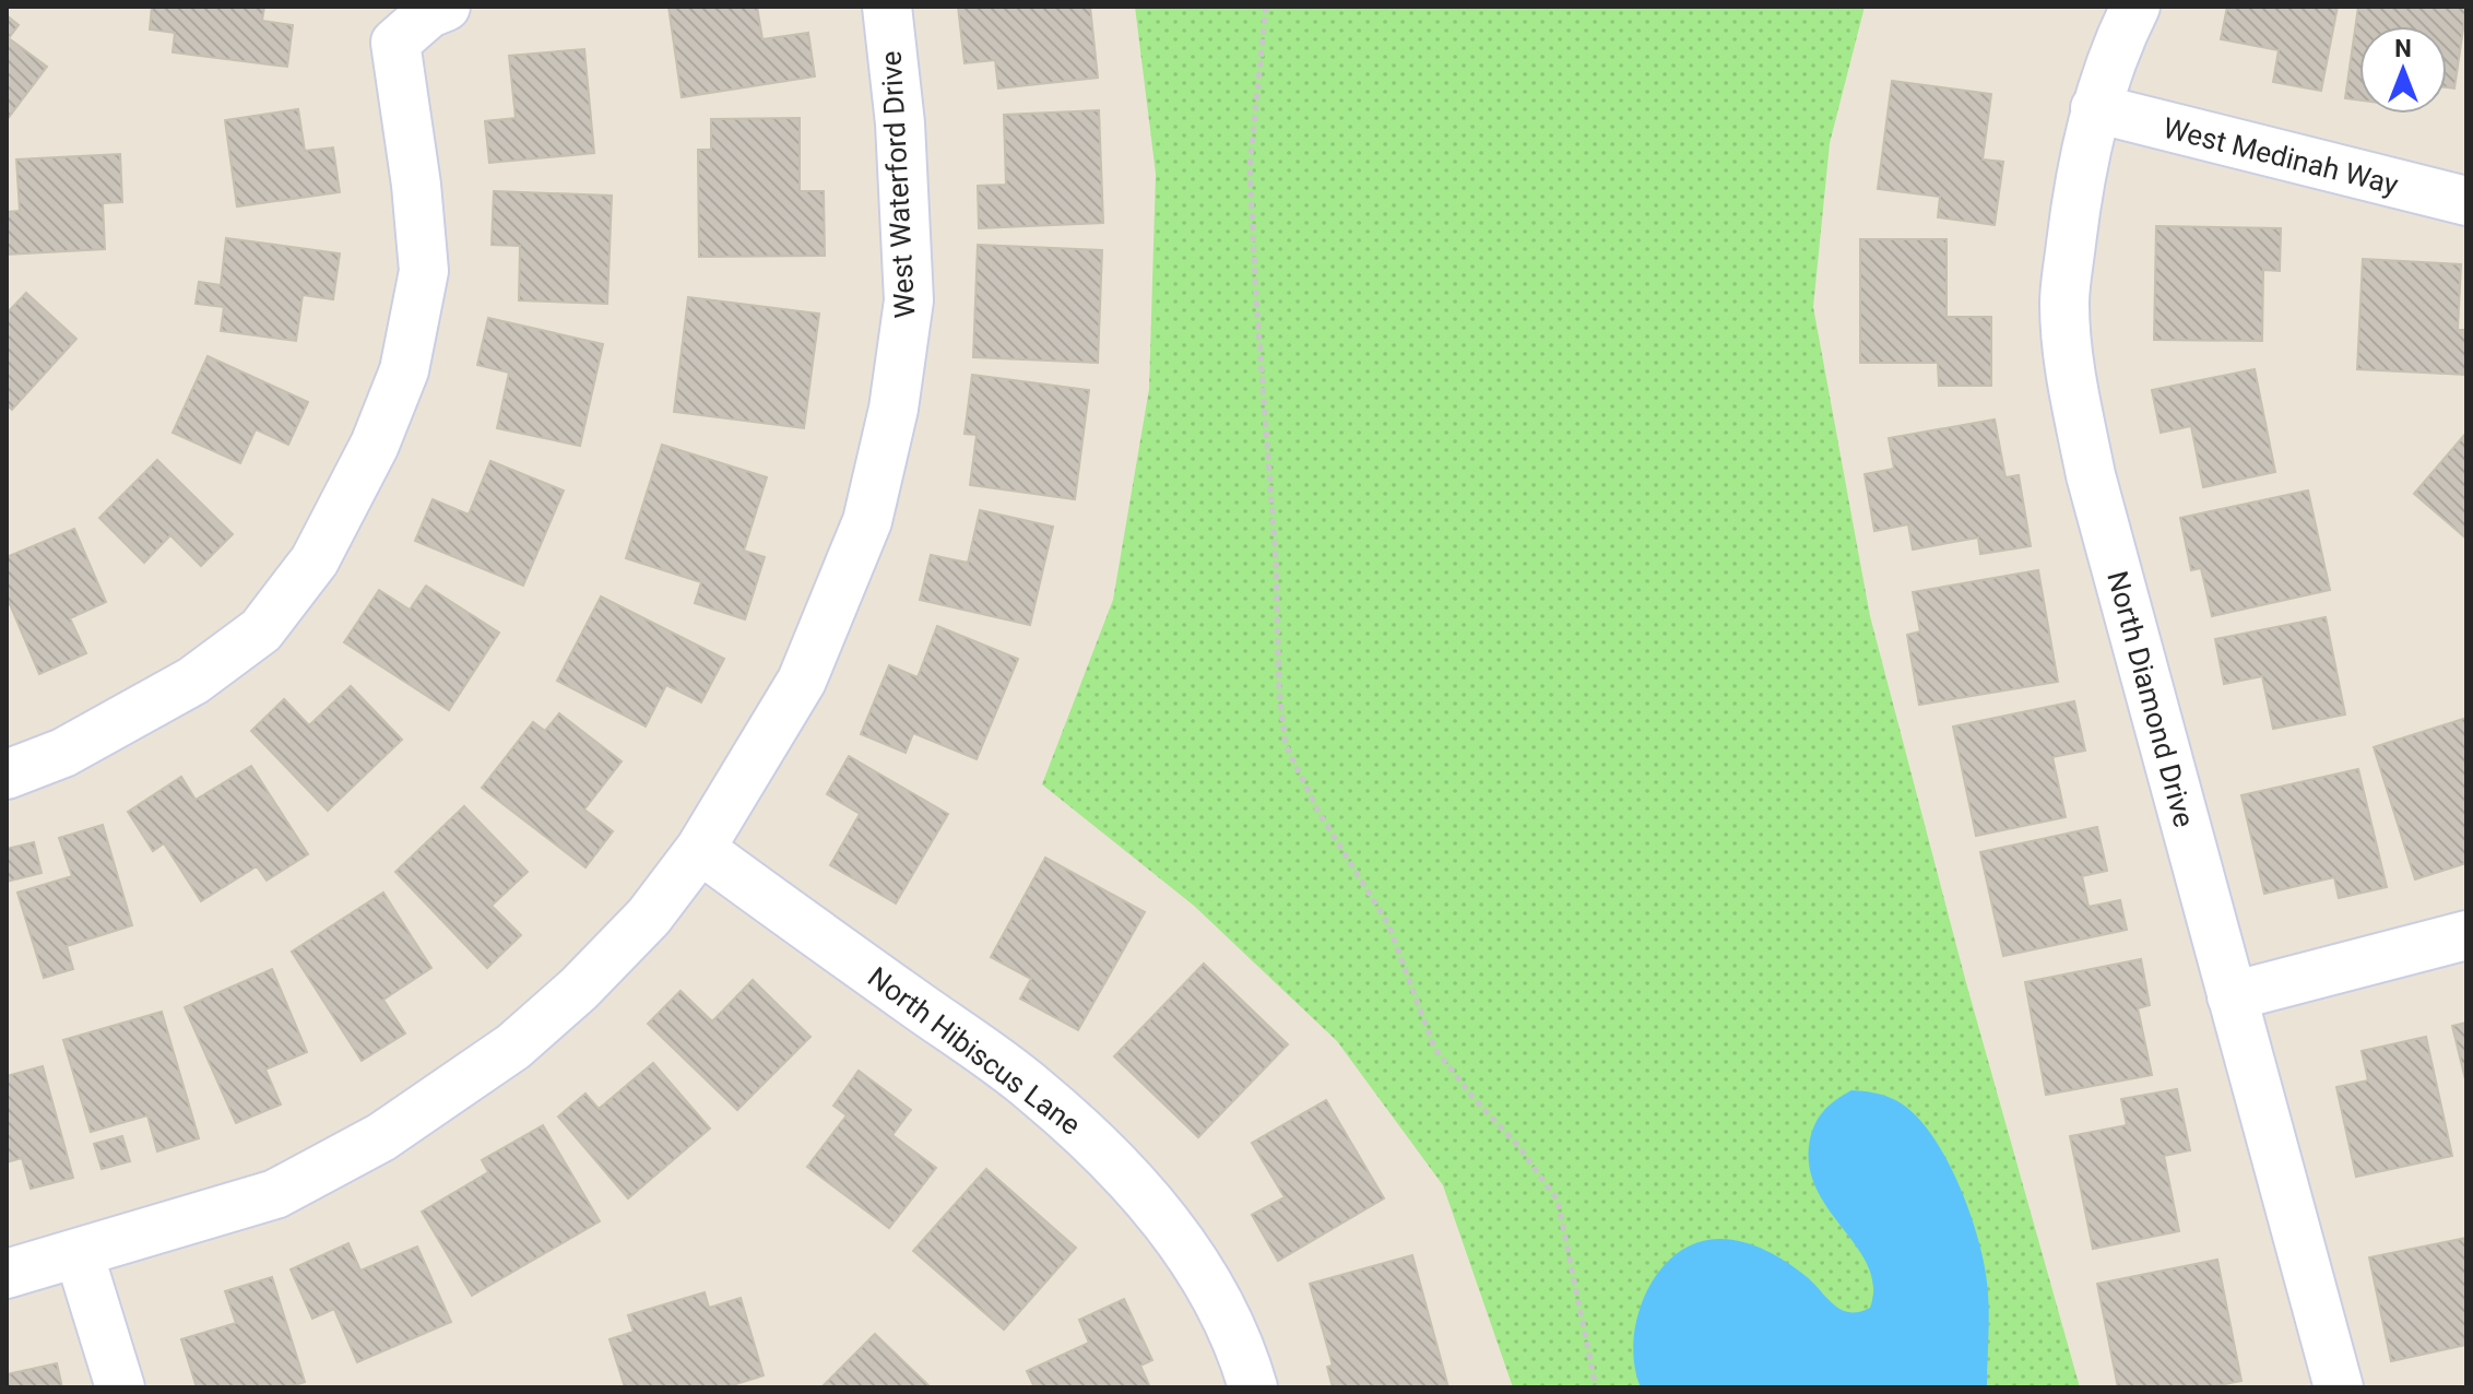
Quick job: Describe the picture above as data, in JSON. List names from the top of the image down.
{
  "streets": {
    "street": [
      "West Medinah Way",
      "West Waterford Drive",
      "North Diamond Drive",
      "North Hibiscus Lane"
    ]
  },
  "crossings": [
    ["West Medinah Way", "North Diamond Drive"],
    ["West Waterford Drive", "North Hibiscus Lane"]
  ],
  "north": "top"
}
